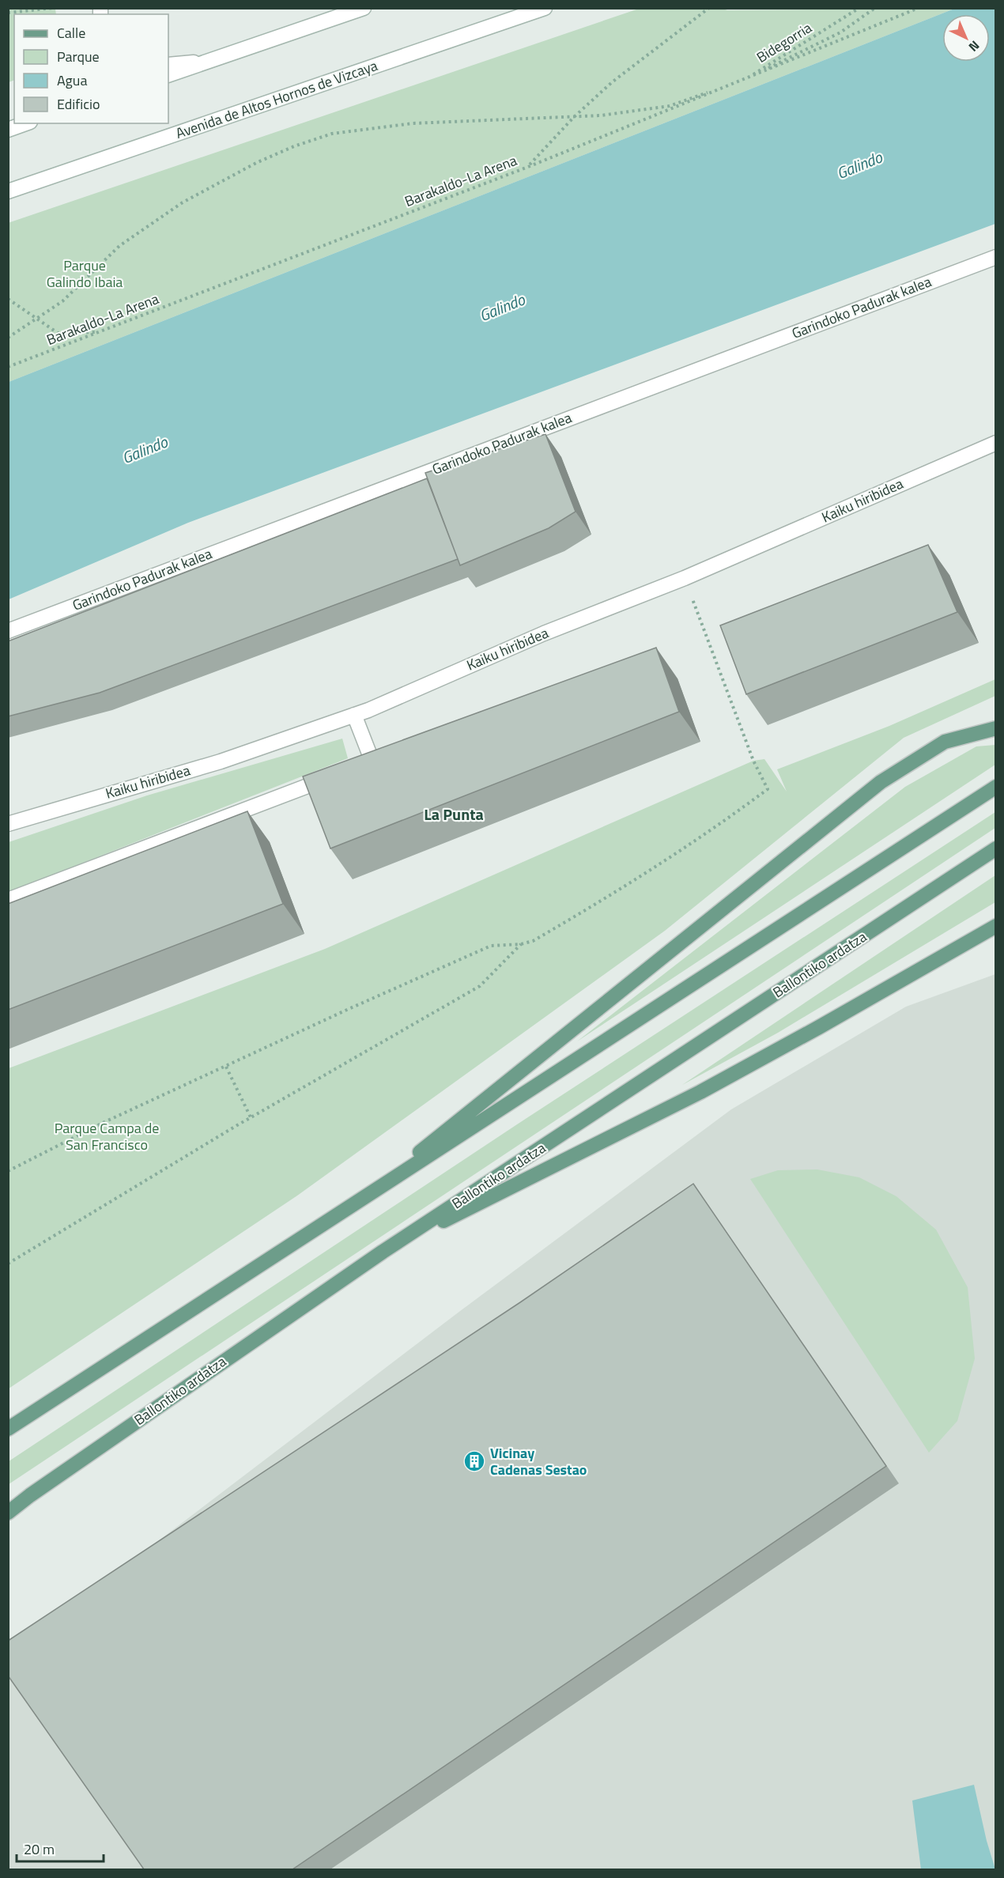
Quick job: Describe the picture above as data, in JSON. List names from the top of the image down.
{
  "streets": {
    "main road": ["Ballontiko ardatza"],
    "street": ["Avenida de Altos Hornos de Vizcaya", "Garindoko Padurak kalea", "Kaiku hiribidea"],
    "path": ["Bidegorria", "Barakaldo-La Arena"]
  },
  "crossings": [
    ["Bidegorria", "Barakaldo-La Arena"]
  ],
  "districts": ["La Punta"],
  "water": ["Galindo"],
  "parks": ["Parque Galindo Ibaia", "Parque Campa de San Francisco"],
  "places": {
    "building": ["Vicinay Cadenas Sestao"]
  },
  "legend": [
    "Calle",
    "Parque",
    "Agua",
    "Edificio"
  ],
  "scale_bar": "20 m",
  "north": "bottom right"
}
